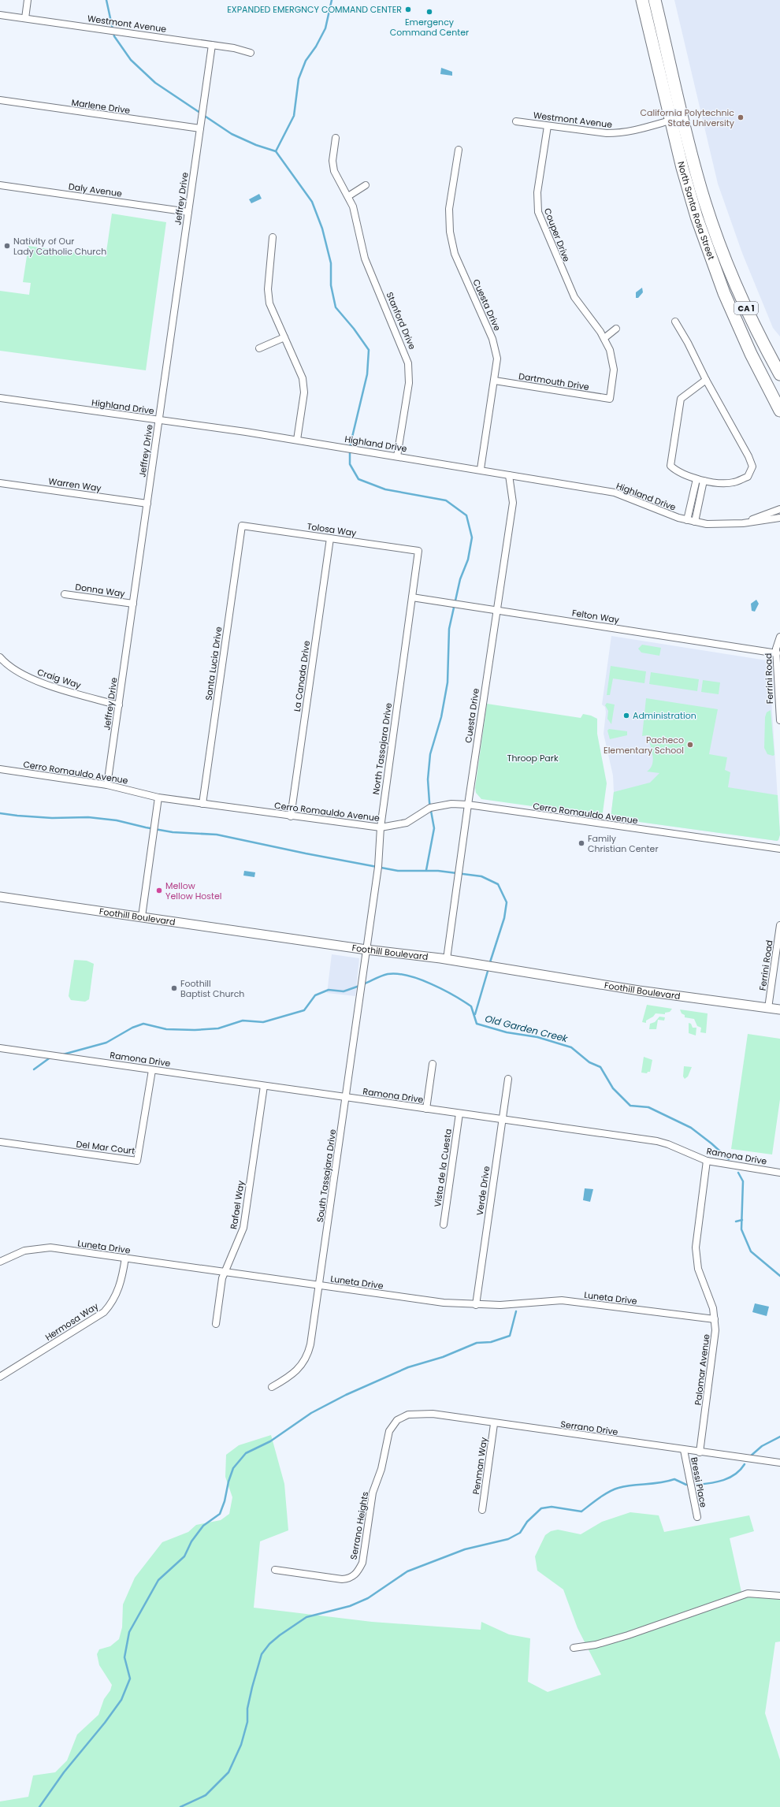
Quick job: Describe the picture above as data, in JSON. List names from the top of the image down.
{
  "streets": {
    "highway": ["North Santa Rosa Street", "CA 1"],
    "street": [
      "Westmont Avenue",
      "Marlene Drive",
      "Daly Avenue",
      "Jeffrey Drive",
      "Couper Drive",
      "Cuesta Drive",
      "Stanford Drive",
      "Dartmouth Drive",
      "Highland Drive",
      "Warren Way",
      "Tolosa Way",
      "Donna Way",
      "Felton Way",
      "Santa Lucia Drive",
      "La Canada Drive",
      "Craig Way",
      "Ferrini Road",
      "North Tassajara Drive",
      "Cerro Romauldo Avenue",
      "Foothill Boulevard",
      "Ramona Drive",
      "Del Mar Court",
      "Vista de la Cuesta",
      "South Tassajara Drive",
      "Verde Drive",
      "Rafael Way",
      "Luneta Drive",
      "Hermosa Way",
      "Palomar Avenue",
      "Serrano Drive",
      "Penman Way",
      "Bressi Place",
      "Serrano Heights"
    ]
  },
  "crossings": [
    ["Westmont Avenue", "Jeffrey Drive"],
    ["Westmont Avenue", "North Santa Rosa Street"],
    ["Westmont Avenue", "Couper Drive"],
    ["Marlene Drive", "Jeffrey Drive"],
    ["Daly Avenue", "Jeffrey Drive"],
    ["Jeffrey Drive", "Highland Drive"],
    ["Jeffrey Drive", "Warren Way"],
    ["Jeffrey Drive", "Donna Way"],
    ["Jeffrey Drive", "Craig Way"],
    ["Jeffrey Drive", "Cerro Romauldo Avenue"],
    ["Couper Drive", "Dartmouth Drive"],
    ["Cuesta Drive", "Dartmouth Drive"],
    ["Cuesta Drive", "Highland Drive"],
    ["Cuesta Drive", "Felton Way"],
    ["Cuesta Drive", "Cerro Romauldo Avenue"],
    ["Cuesta Drive", "Foothill Boulevard"],
    ["Stanford Drive", "Highland Drive"],
    ["Tolosa Way", "Santa Lucia Drive"],
    ["Tolosa Way", "La Canada Drive"],
    ["Tolosa Way", "North Tassajara Drive"],
    ["Felton Way", "Ferrini Road"],
    ["Felton Way", "North Tassajara Drive"],
    ["Santa Lucia Drive", "Cerro Romauldo Avenue"],
    ["La Canada Drive", "Cerro Romauldo Avenue"],
    ["Ferrini Road", "Foothill Boulevard"],
    ["North Tassajara Drive", "Cerro Romauldo Avenue"],
    ["North Tassajara Drive", "Foothill Boulevard"],
    ["North Tassajara Drive", "South Tassajara Drive"],
    ["Foothill Boulevard", "South Tassajara Drive"],
    ["Ramona Drive", "Del Mar Court"],
    ["Ramona Drive", "Vista de la Cuesta"],
    ["Ramona Drive", "South Tassajara Drive"],
    ["Ramona Drive", "Verde Drive"],
    ["Ramona Drive", "Rafael Way"],
    ["Ramona Drive", "Palomar Avenue"],
    ["South Tassajara Drive", "Luneta Drive"],
    ["Verde Drive", "Luneta Drive"],
    ["Rafael Way", "Luneta Drive"],
    ["Luneta Drive", "Hermosa Way"],
    ["Luneta Drive", "Palomar Avenue"],
    ["Palomar Avenue", "Serrano Drive"],
    ["Serrano Drive", "Penman Way"],
    ["Serrano Drive", "Bressi Place"],
    ["Serrano Drive", "Serrano Heights"]
  ],
  "water": ["Old Garden Creek"],
  "parks": ["Throop Park"],
  "places": [
    "EXPANDED EMERGNCY COMMAND CENTER",
    "Emergency Command Center",
    "California Polytechnic State University",
    "Nativity of Our Lady Catholic Church",
    "Administration",
    "Pacheco Elementary School",
    "Family Christian Center",
    "Mellow Yellow Hostel",
    "Foothill Baptist Church"
  ]
}
